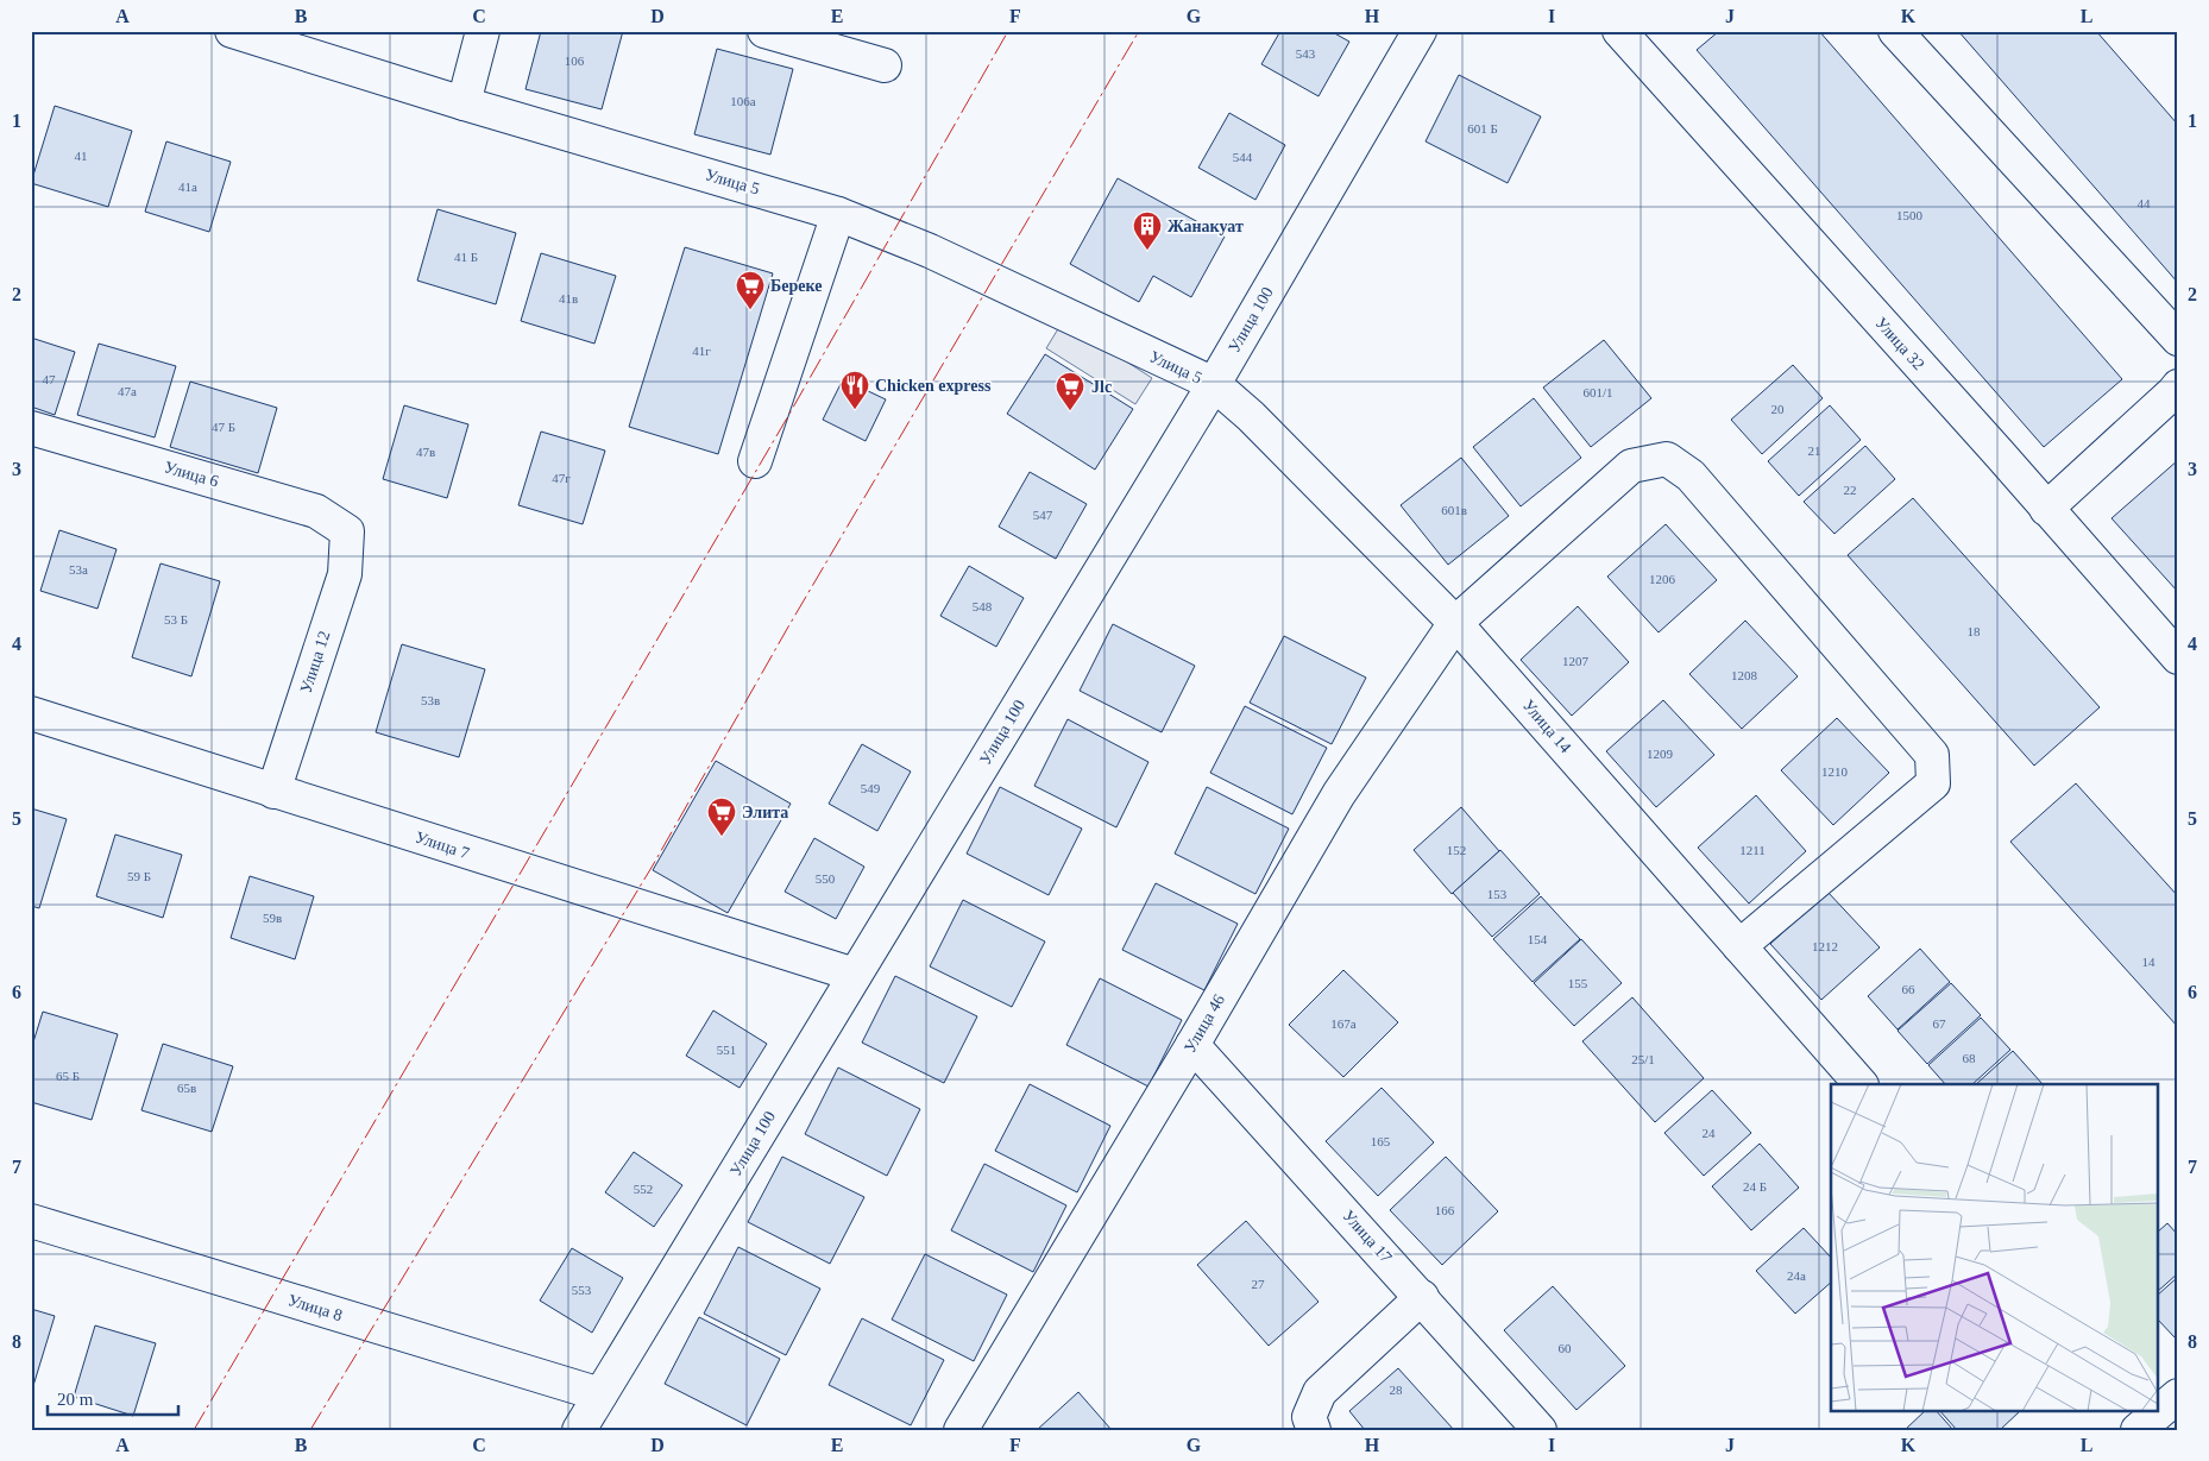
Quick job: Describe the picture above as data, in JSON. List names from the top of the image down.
{
  "streets": {
    "street": [
      "Улица 5",
      "Улица 100",
      "Улица 32",
      "Улица 6",
      "Улица 12",
      "Улица 14",
      "Улица 7",
      "Улица 46",
      "Улица 17",
      "Улица 8"
    ]
  },
  "crossings": [
    ["Улица 5", "Улица 100"],
    ["Улица 5", "Улица 14"],
    ["Улица 100", "Улица 14"],
    ["Улица 100", "Улица 7"],
    ["Улица 100", "Улица 8"],
    ["Улица 6", "Улица 12"],
    ["Улица 12", "Улица 7"],
    ["Улица 14", "Улица 46"],
    ["Улица 46", "Улица 17"]
  ],
  "places": {
    "building": ["Жанакуат"],
    "supermarket": ["Береке", "Jlc", "Элита"],
    "restaurant": ["Chicken express"]
  },
  "house_numbers": [
    "543",
    "106",
    "106а",
    "601 Б",
    "41",
    "544",
    "41а",
    "44",
    "1500",
    "41 Б",
    "41в",
    "41г",
    "47",
    "47а",
    "601/1",
    "20",
    "47 Б",
    "21",
    "47в",
    "47г",
    "22",
    "601в",
    "547",
    "53а",
    "1206",
    "548",
    "53 Б",
    "18",
    "1207",
    "1208",
    "53в",
    "1209",
    "1210",
    "549",
    "152",
    "1211",
    "59 Б",
    "550",
    "153",
    "59в",
    "154",
    "1212",
    "14",
    "155",
    "66",
    "167а",
    "67",
    "551",
    "68",
    "25/1",
    "65 Б",
    "65в",
    "24",
    "165",
    "24 Б",
    "552",
    "166",
    "24а",
    "27",
    "553",
    "60",
    "28"
  ],
  "scale_bar": "20 m",
  "grid": {
    "columns": [
      "A",
      "B",
      "C",
      "D",
      "E",
      "F",
      "G",
      "H",
      "I",
      "J",
      "K",
      "L"
    ],
    "rows": [
      "1",
      "2",
      "3",
      "4",
      "5",
      "6",
      "7",
      "8"
    ]
  }
}
